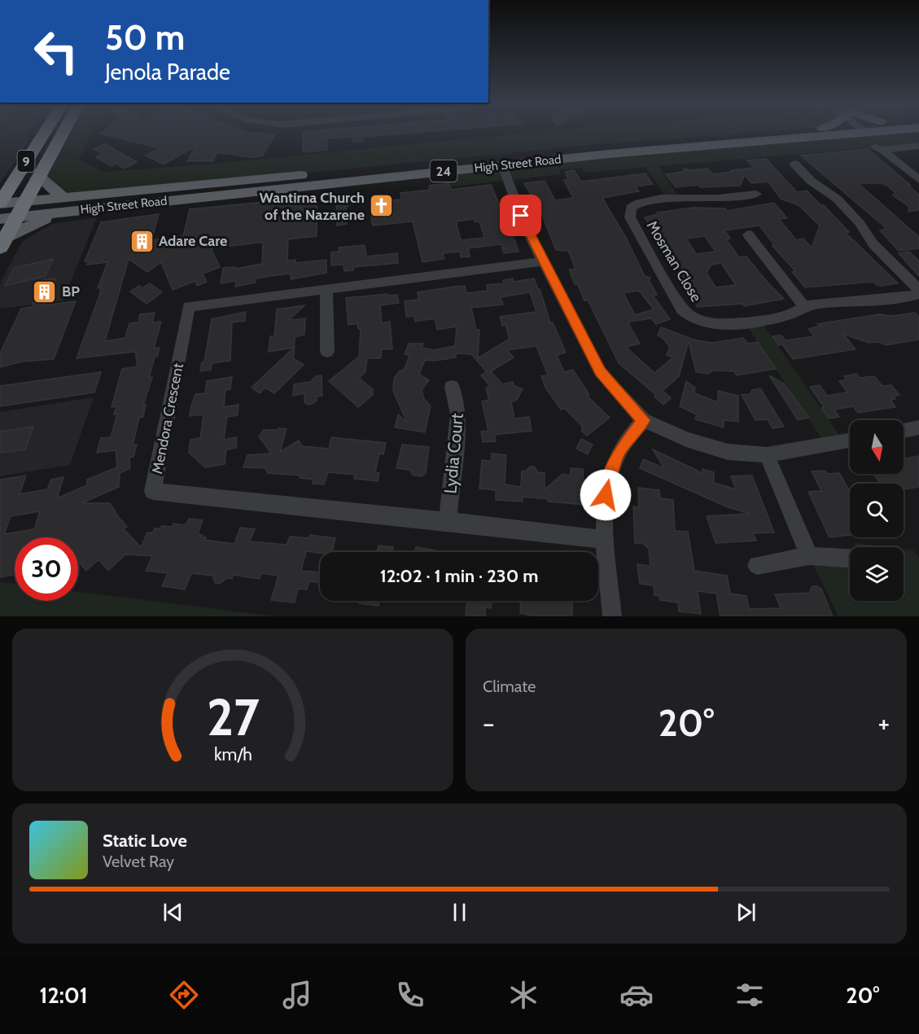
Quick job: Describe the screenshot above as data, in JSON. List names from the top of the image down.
{
  "streets": {
    "highway": ["9"],
    "main road": ["High Street Road", "24"],
    "street": ["Mosman Close", "Mendora Crescent", "Lydia Court"]
  },
  "crossings": [
    ["9", "High Street Road"],
    ["Mendora Crescent", "Lydia Court"]
  ],
  "places": {
    "church": ["Wantirna Church of the Nazarene"],
    "building": ["Adare Care", "BP"]
  },
  "north": "bottom",
  "page": {
    "turn": ["50 m", "Jenola Parade"],
    "limit": "30",
    "trip": "12:02 · 1 min · 230 m",
    "tile": "Climate",
    "heat": ["−", "20°", "+"],
    "song": ["Static Love", "Velvet Ray"],
    "tabs": ["12:01", "20°"],
    "gauge": ["27", "km/h"]
  }
}
